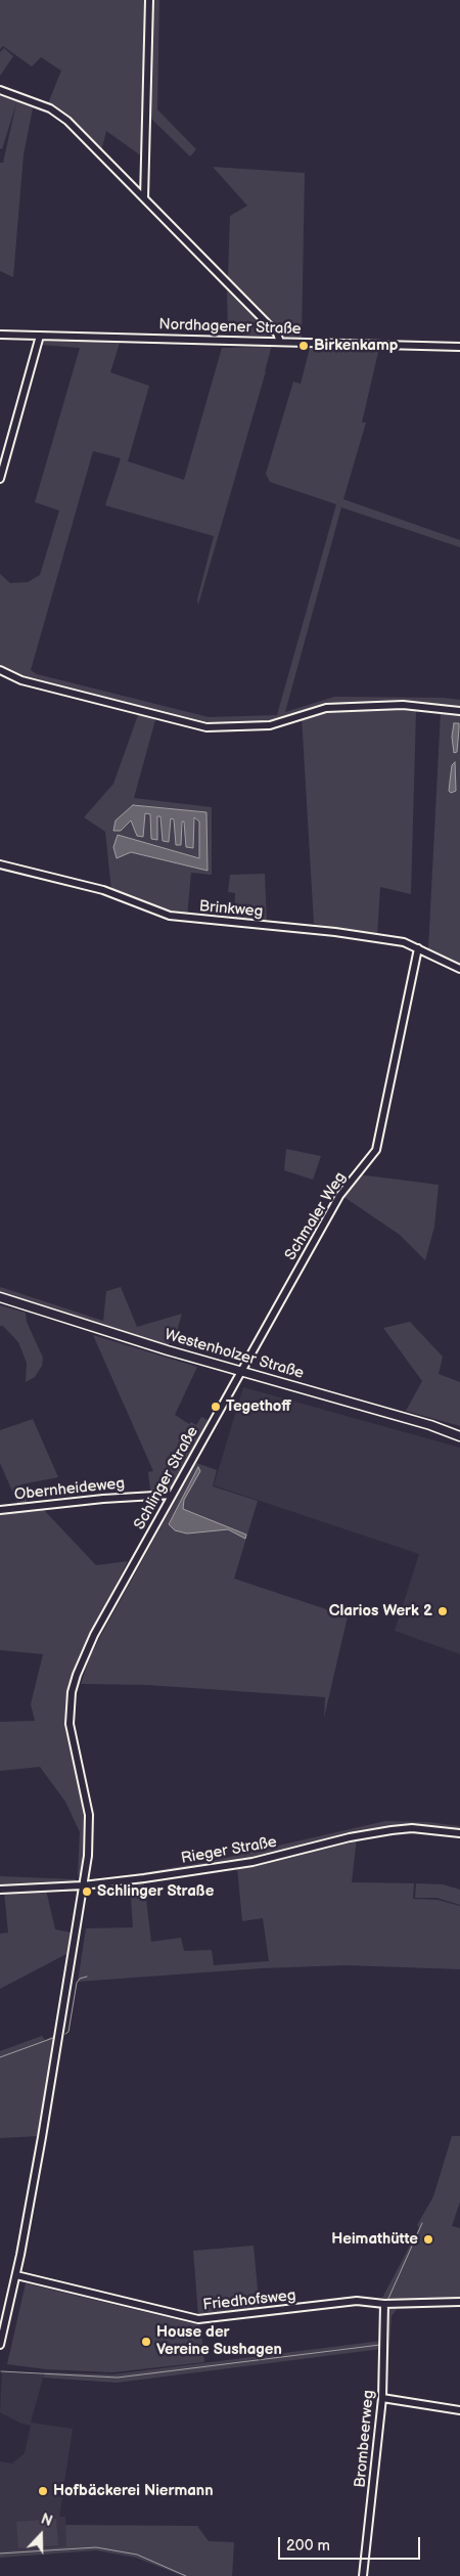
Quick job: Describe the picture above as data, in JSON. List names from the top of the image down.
{
  "streets": {
    "main road": ["Westenholzer Straße"],
    "street": [
      "Nordhagener Straße",
      "Brinkweg",
      "Schmaler Weg",
      "Schlinger Straße",
      "Obernheideweg",
      "Rieger Straße",
      "Friedhofsweg",
      "Brombeerweg"
    ]
  },
  "crossings": [
    ["Brinkweg", "Schmaler Weg"],
    ["Schmaler Weg", "Westenholzer Straße"],
    ["Schmaler Weg", "Schlinger Straße"],
    ["Westenholzer Straße", "Schlinger Straße"],
    ["Schlinger Straße", "Obernheideweg"],
    ["Schlinger Straße", "Rieger Straße"],
    ["Schlinger Straße", "Friedhofsweg"],
    ["Friedhofsweg", "Brombeerweg"]
  ],
  "places": [
    "Birkenkamp",
    "Tegethoff",
    "Clarios Werk 2",
    "Schlinger Straße",
    "Heimathütte",
    "House der Vereine Sushagen",
    "Hofbäckerei Niermann"
  ],
  "scale_bar": "200 m",
  "north": "top"
}
